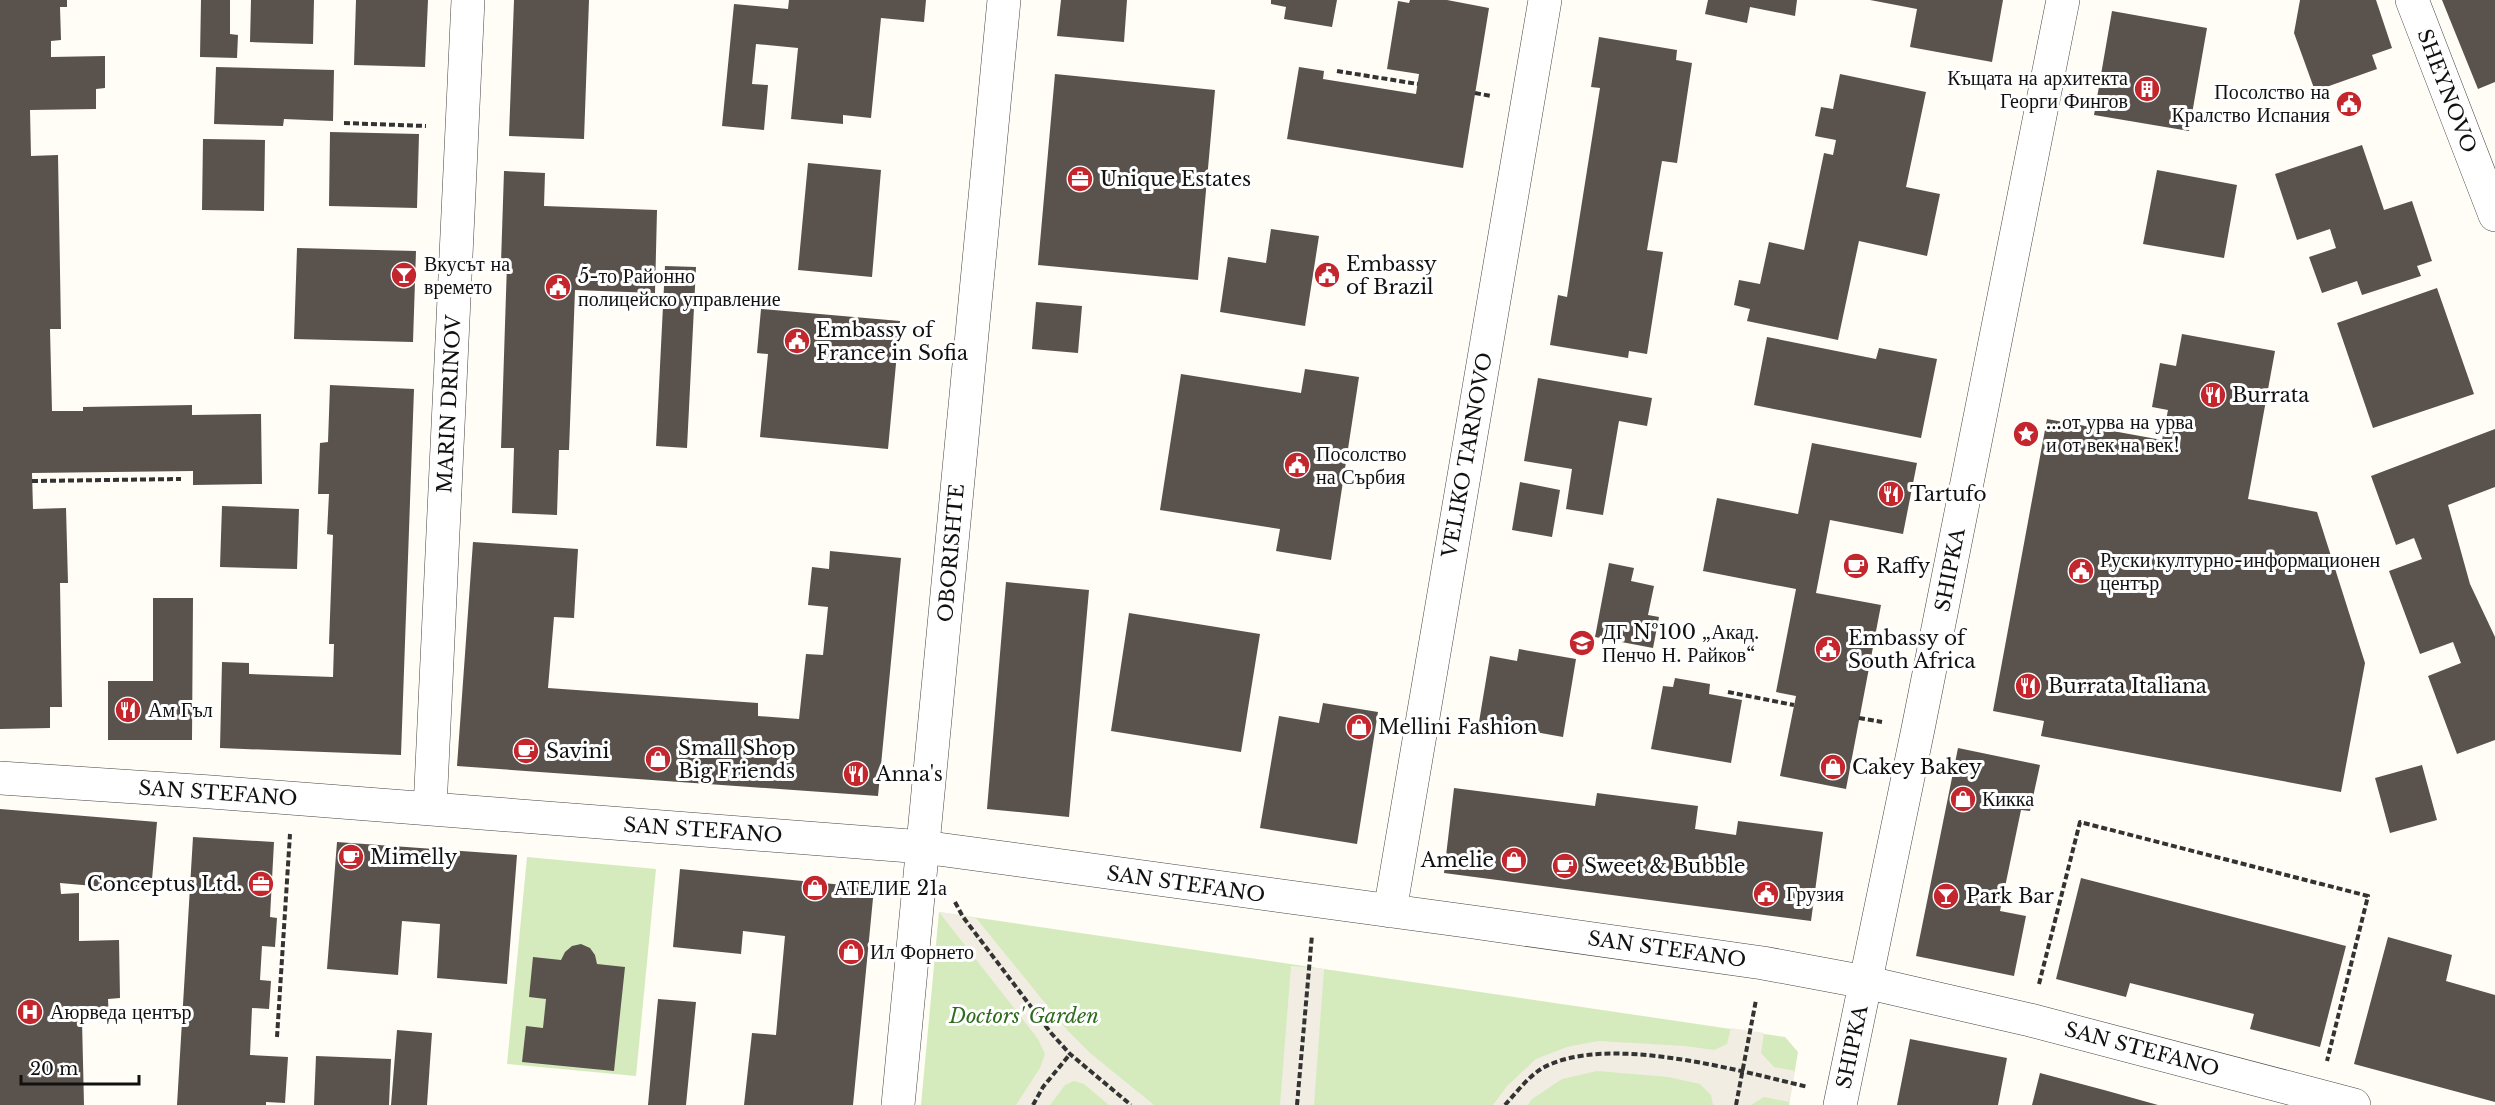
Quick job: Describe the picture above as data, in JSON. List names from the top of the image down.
{
  "streets": {
    "street": [
      "SHEYNOVO",
      "MARIN DRINOV",
      "VELIKO TARNOVO",
      "OBORISHTE",
      "SHIPKA",
      "SAN STEFANO"
    ]
  },
  "crossings": [
    ["MARIN DRINOV", "SAN STEFANO"],
    ["VELIKO TARNOVO", "SAN STEFANO"],
    ["OBORISHTE", "SAN STEFANO"],
    ["SHIPKA", "SAN STEFANO"]
  ],
  "parks": ["Doctors' Garden"],
  "places": {
    "building": ["Къщата на архитекта Георги Фингов"],
    "public building": [
      "Посолство на Кралство Испания",
      "Embassy of Brazil",
      "5-то Районно полицейско управление",
      "Embassy of France in Sofia",
      "Посолство на Сърбия",
      "Руски културно-информационен център",
      "Embassy of South Africa",
      "Грузия"
    ],
    "office": ["Unique Estates", "Conceptus Ltd."],
    "bar": ["Вкусът на времето", "Park Bar"],
    "restaurant": [
      "Burrata",
      "Tartufo",
      "Burrata Italiana",
      "Ам Гъл",
      "Anna's"
    ],
    "place": ["...от урва на урва и от век на век!"],
    "cafe": [
      "Raffy",
      "Savini",
      "Mimelly",
      "Sweet & Bubble"
    ],
    "school or university": ["ДГ №100 „Акад. Пенчо Н. Райков“"],
    "shop": [
      "Mellini Fashion",
      "Small Shop Big Friends",
      "Cakey Bakey",
      "Кикка",
      "Amelie",
      "АТЕЛИЕ 21а",
      "Ил Форнето"
    ],
    "hospital": ["Аюрведа център"]
  },
  "scale_bar": "20 m"
}
